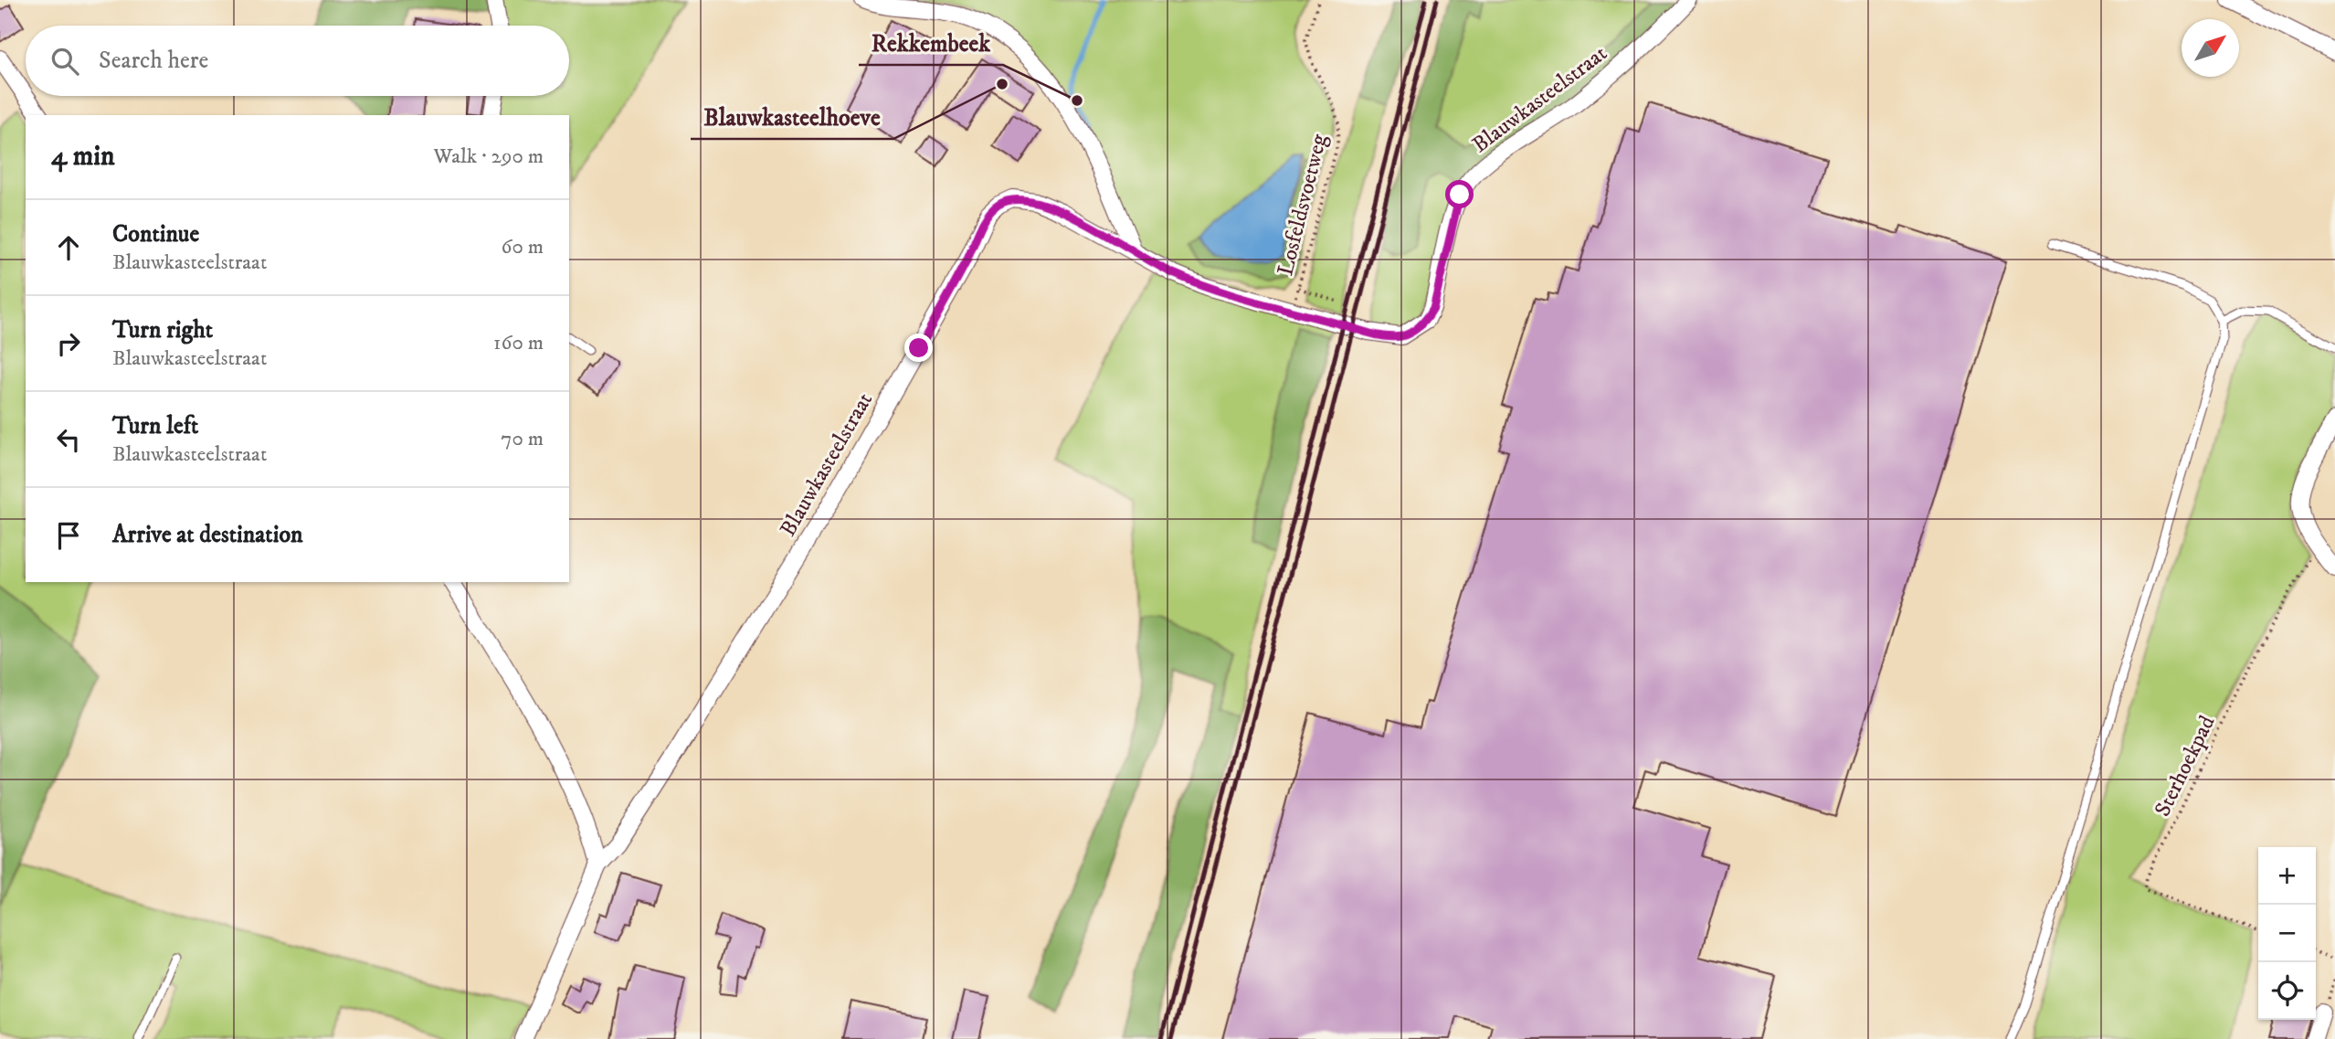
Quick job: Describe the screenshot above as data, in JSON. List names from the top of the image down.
{
  "streets": {
    "street": ["Blauwkasteelstraat"],
    "path": ["Losfeldsvoetweg", "Sterhoekpad"]
  },
  "crossings": [
    ["Blauwkasteelstraat", "Losfeldsvoetweg"]
  ],
  "places": ["Blauwkasteelhoeve", "Rekkembeek"],
  "north": "top right",
  "page": {
    "search": "Search here",
    "heading": ["4 min", "Walk · 290 m"],
    "list": [
      ["Continue", "Blauwkasteelstraat", "60 m"],
      ["Turn right", "Blauwkasteelstraat", "160 m"],
      ["Turn left", "Blauwkasteelstraat", "70 m"],
      "Arrive at destination"
    ],
    "map_buttons": ["+", "−"]
  }
}
